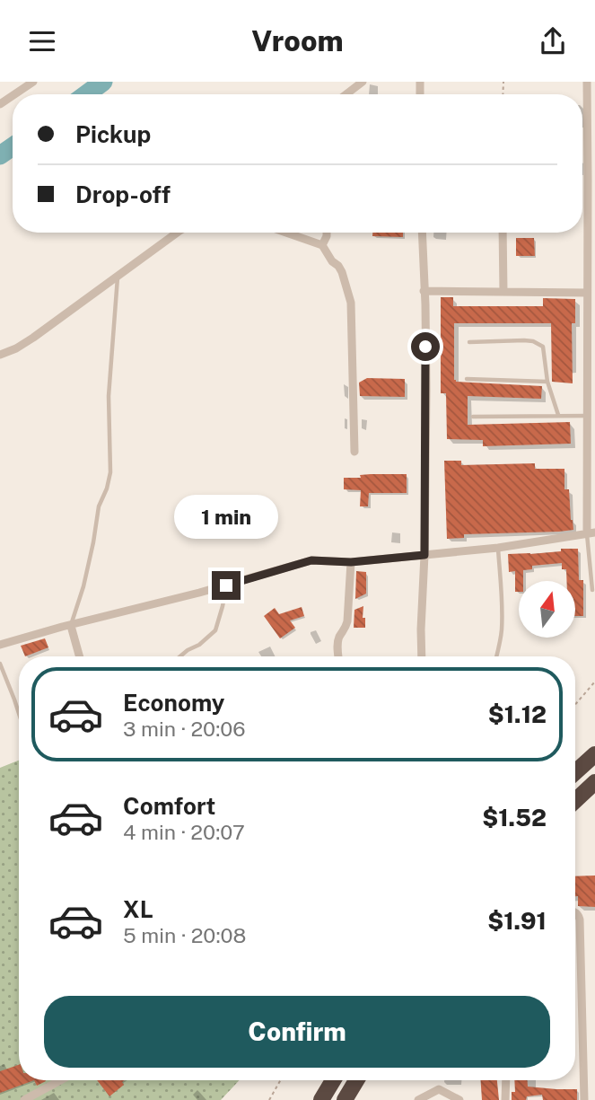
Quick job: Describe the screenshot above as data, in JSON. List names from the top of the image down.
{
  "north": "top",
  "page": {
    "header": "Vroom",
    "banner": ["Pickup", "Drop-off"],
    "bubble": "1 min",
    "list": [
      {
        "name": "Economy",
        "note": "3 min · 20:06",
        "value": "$1.12"
      },
      {
        "name": "Comfort",
        "note": "4 min · 20:07",
        "value": "$1.52"
      },
      {
        "name": "XL",
        "note": "5 min · 20:08",
        "value": "$1.91"
      }
    ],
    "buttons": "Confirm"
  }
}
